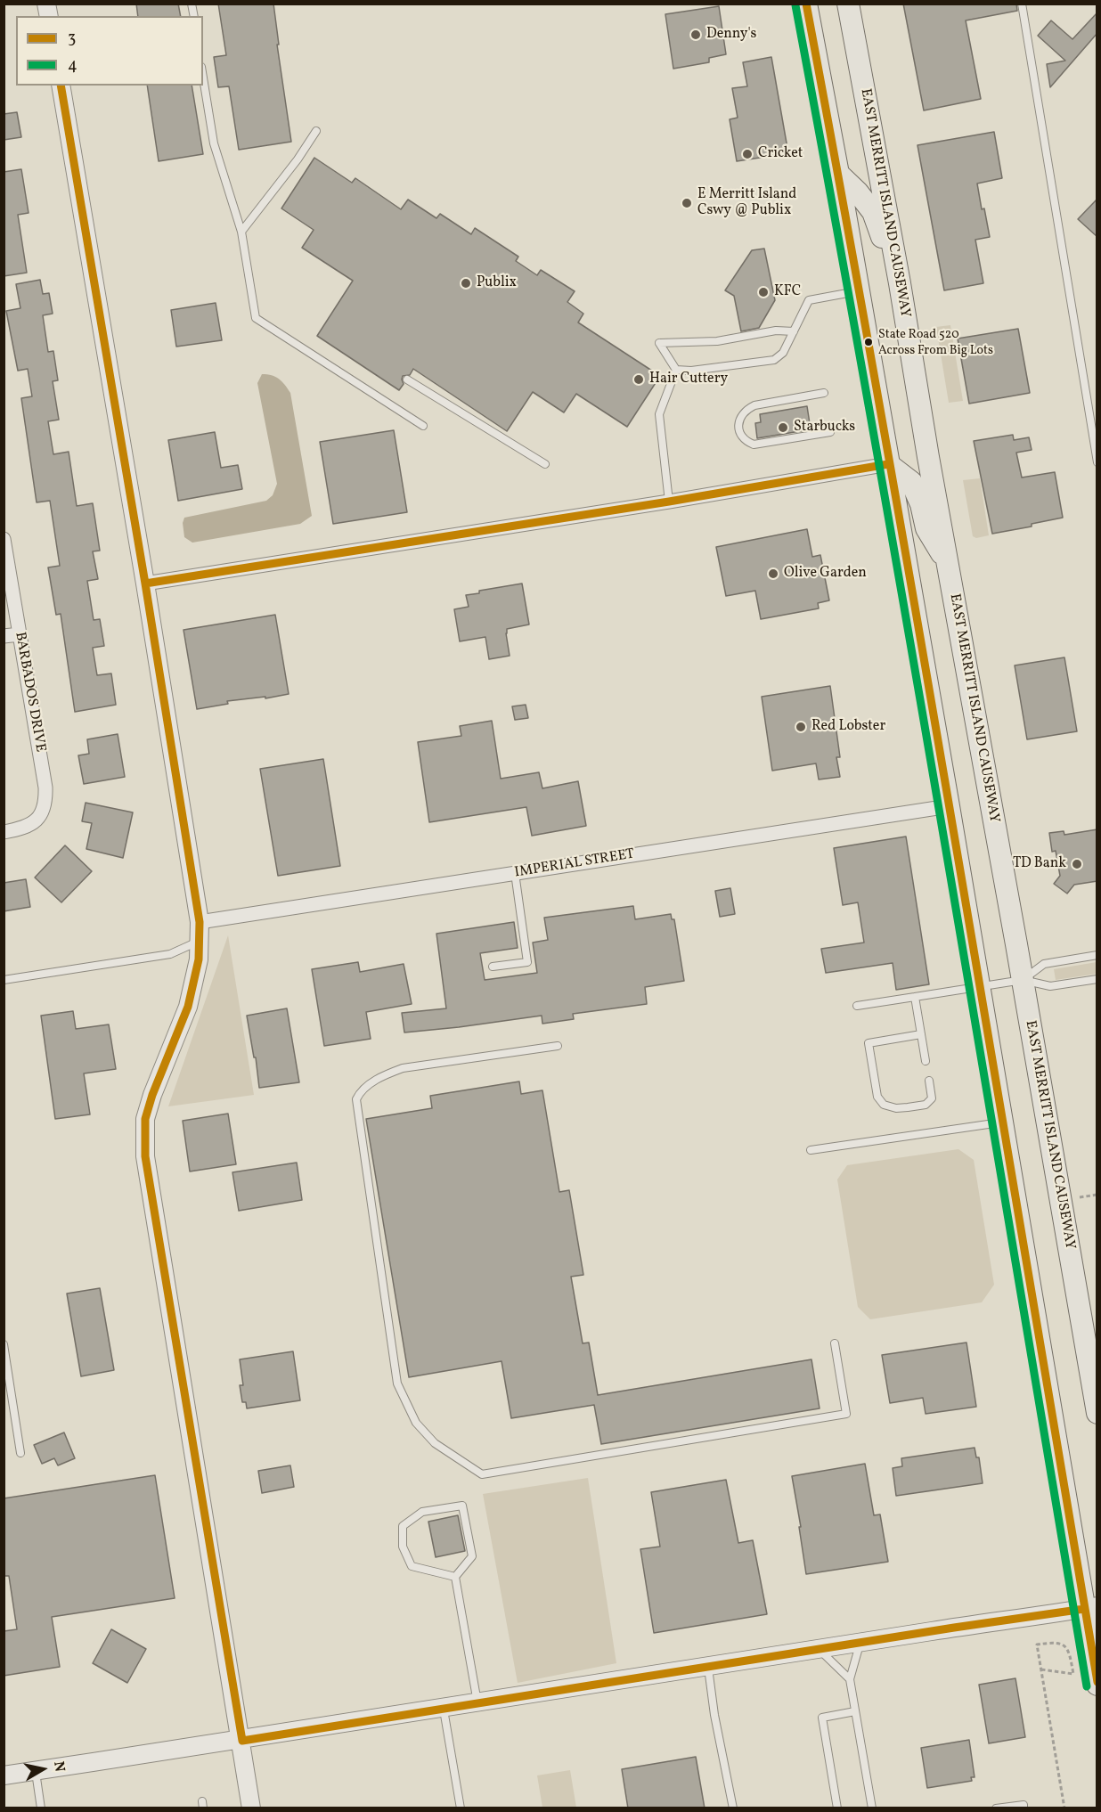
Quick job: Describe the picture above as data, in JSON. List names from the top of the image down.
{
  "streets": {
    "main road": ["EAST MERRITT ISLAND CAUSEWAY"],
    "street": ["BARBADOS DRIVE", "IMPERIAL STREET"]
  },
  "places": [
    "Denny's",
    "Cricket",
    "E Merritt Island Cswy @ Publix",
    "Publix",
    "KFC",
    "State Road 520 Across From Big Lots",
    "Hair Cuttery",
    "Starbucks",
    "Olive Garden",
    "Red Lobster",
    "TD Bank"
  ],
  "lines": ["transit line 3", "transit line 4"],
  "legend": ["3", "4"],
  "north": "right"
}
